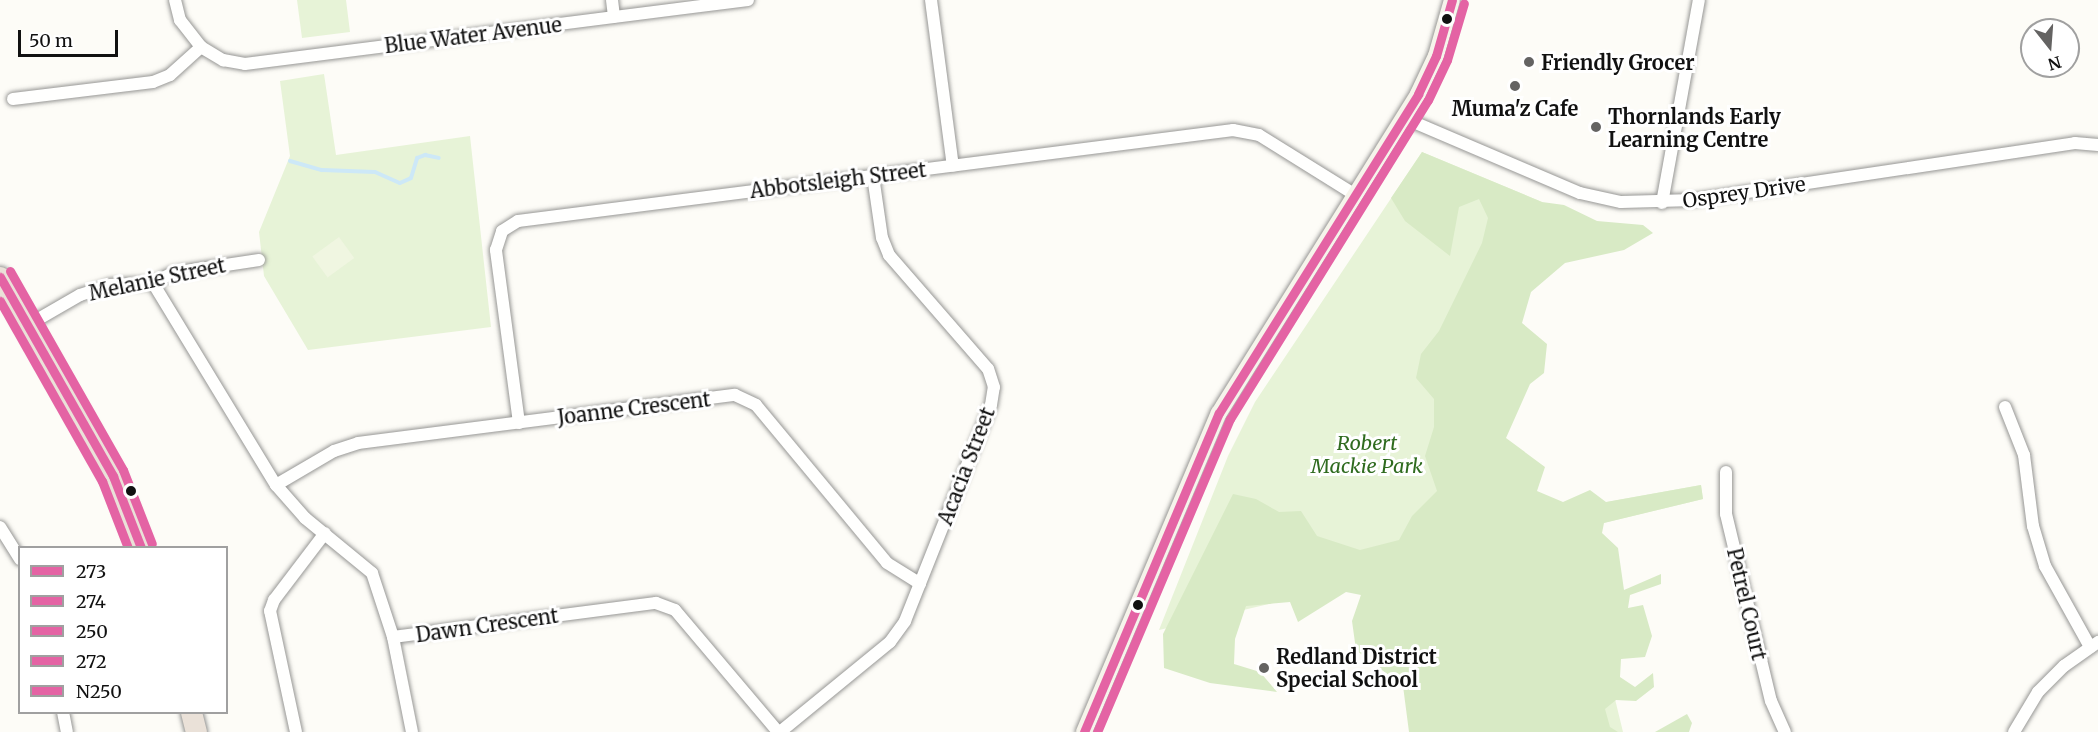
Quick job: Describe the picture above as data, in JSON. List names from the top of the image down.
{
  "streets": {
    "street": [
      "Blue Water Avenue",
      "Abbotsleigh Street",
      "Osprey Drive",
      "Melanie Street",
      "Joanne Crescent",
      "Acacia Street",
      "Petrel Court",
      "Dawn Crescent"
    ]
  },
  "crossings": [
    ["Abbotsleigh Street", "Joanne Crescent"],
    ["Abbotsleigh Street", "Acacia Street"],
    ["Melanie Street", "Dawn Crescent"],
    ["Joanne Crescent", "Acacia Street"],
    ["Joanne Crescent", "Dawn Crescent"],
    ["Acacia Street", "Dawn Crescent"]
  ],
  "parks": ["Robert Mackie Park"],
  "places": [
    "Friendly Grocer",
    "Muma'z Cafe",
    "Thornlands Early Learning Centre",
    "Redland District Special School"
  ],
  "lines": [
    "transit line 273",
    "transit line 274",
    "transit line N250",
    "transit line 250",
    "transit line 272"
  ],
  "legend": [
    "273",
    "274",
    "250",
    "272",
    "N250"
  ],
  "scale_bar": "50 m",
  "north": "bottom"
}
